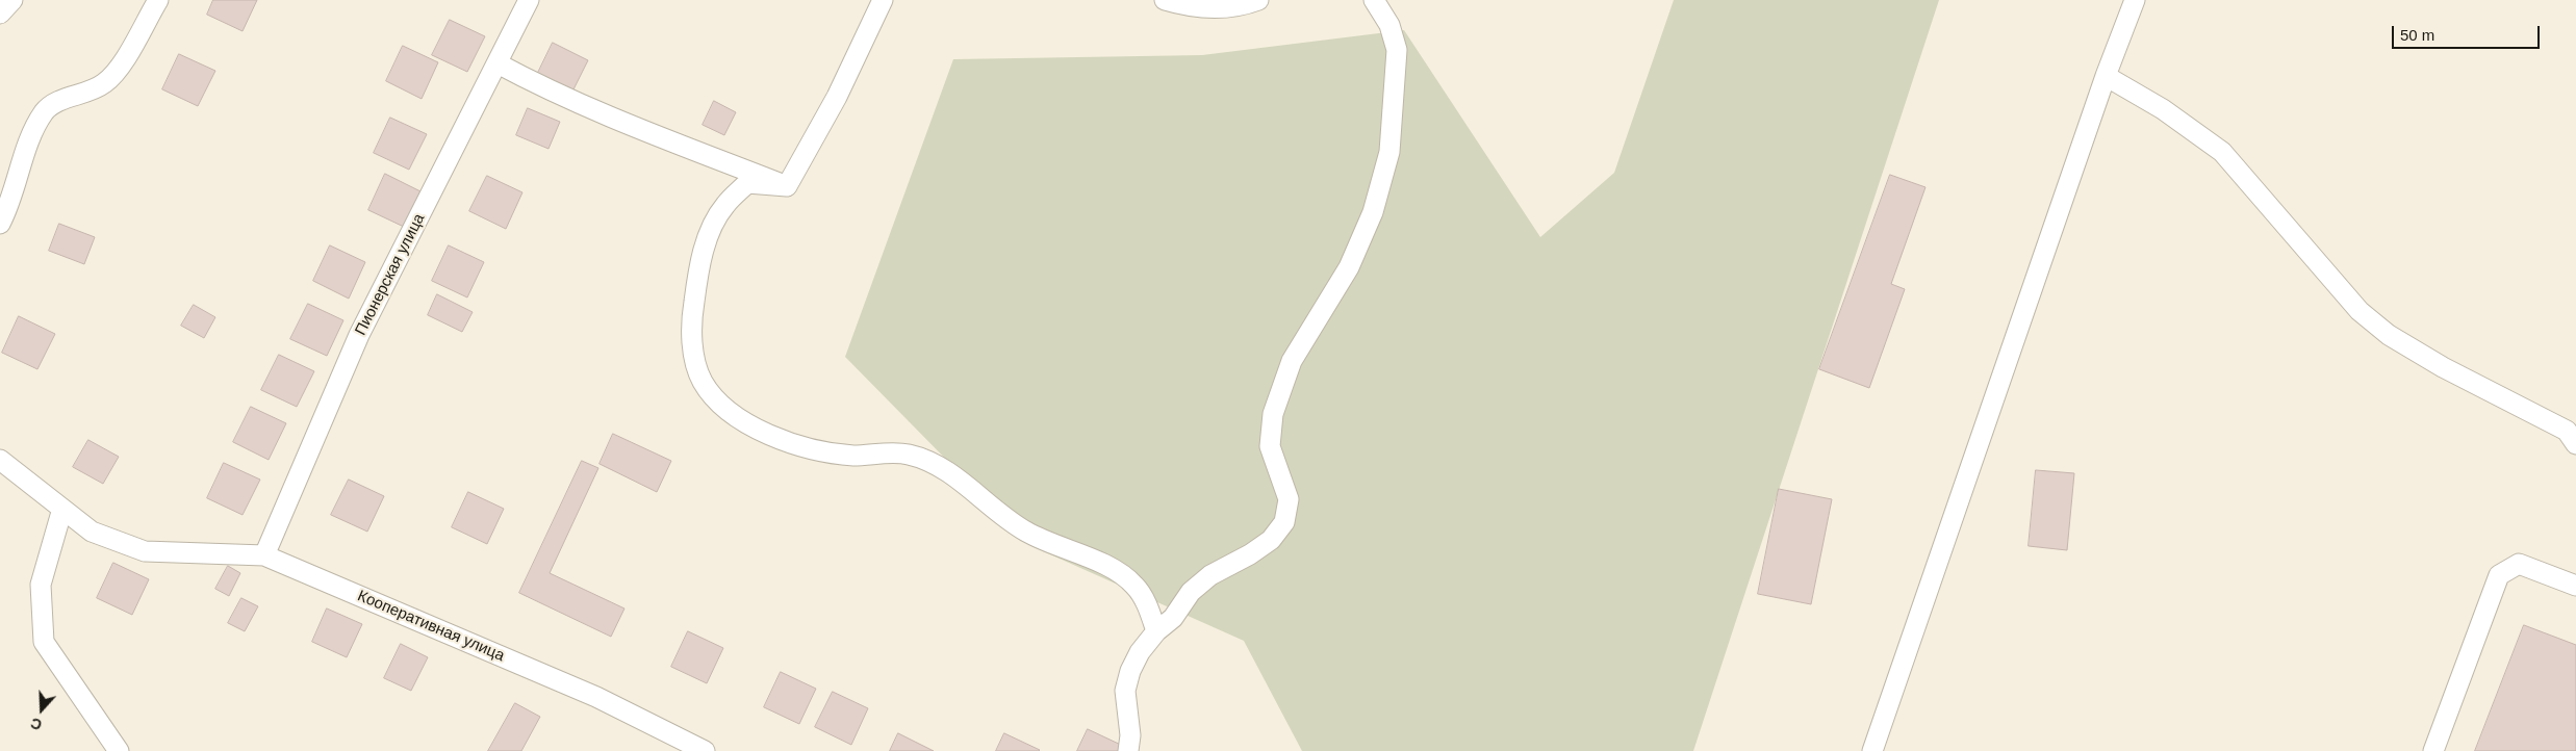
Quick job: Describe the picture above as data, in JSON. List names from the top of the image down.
{
  "streets": {
    "street": ["Пионерская улица", "Кооперативная улица"]
  },
  "crossings": [
    ["Пионерская улица", "Кооперативная улица"]
  ],
  "scale_bar": "50 m",
  "north": "bottom"
}
